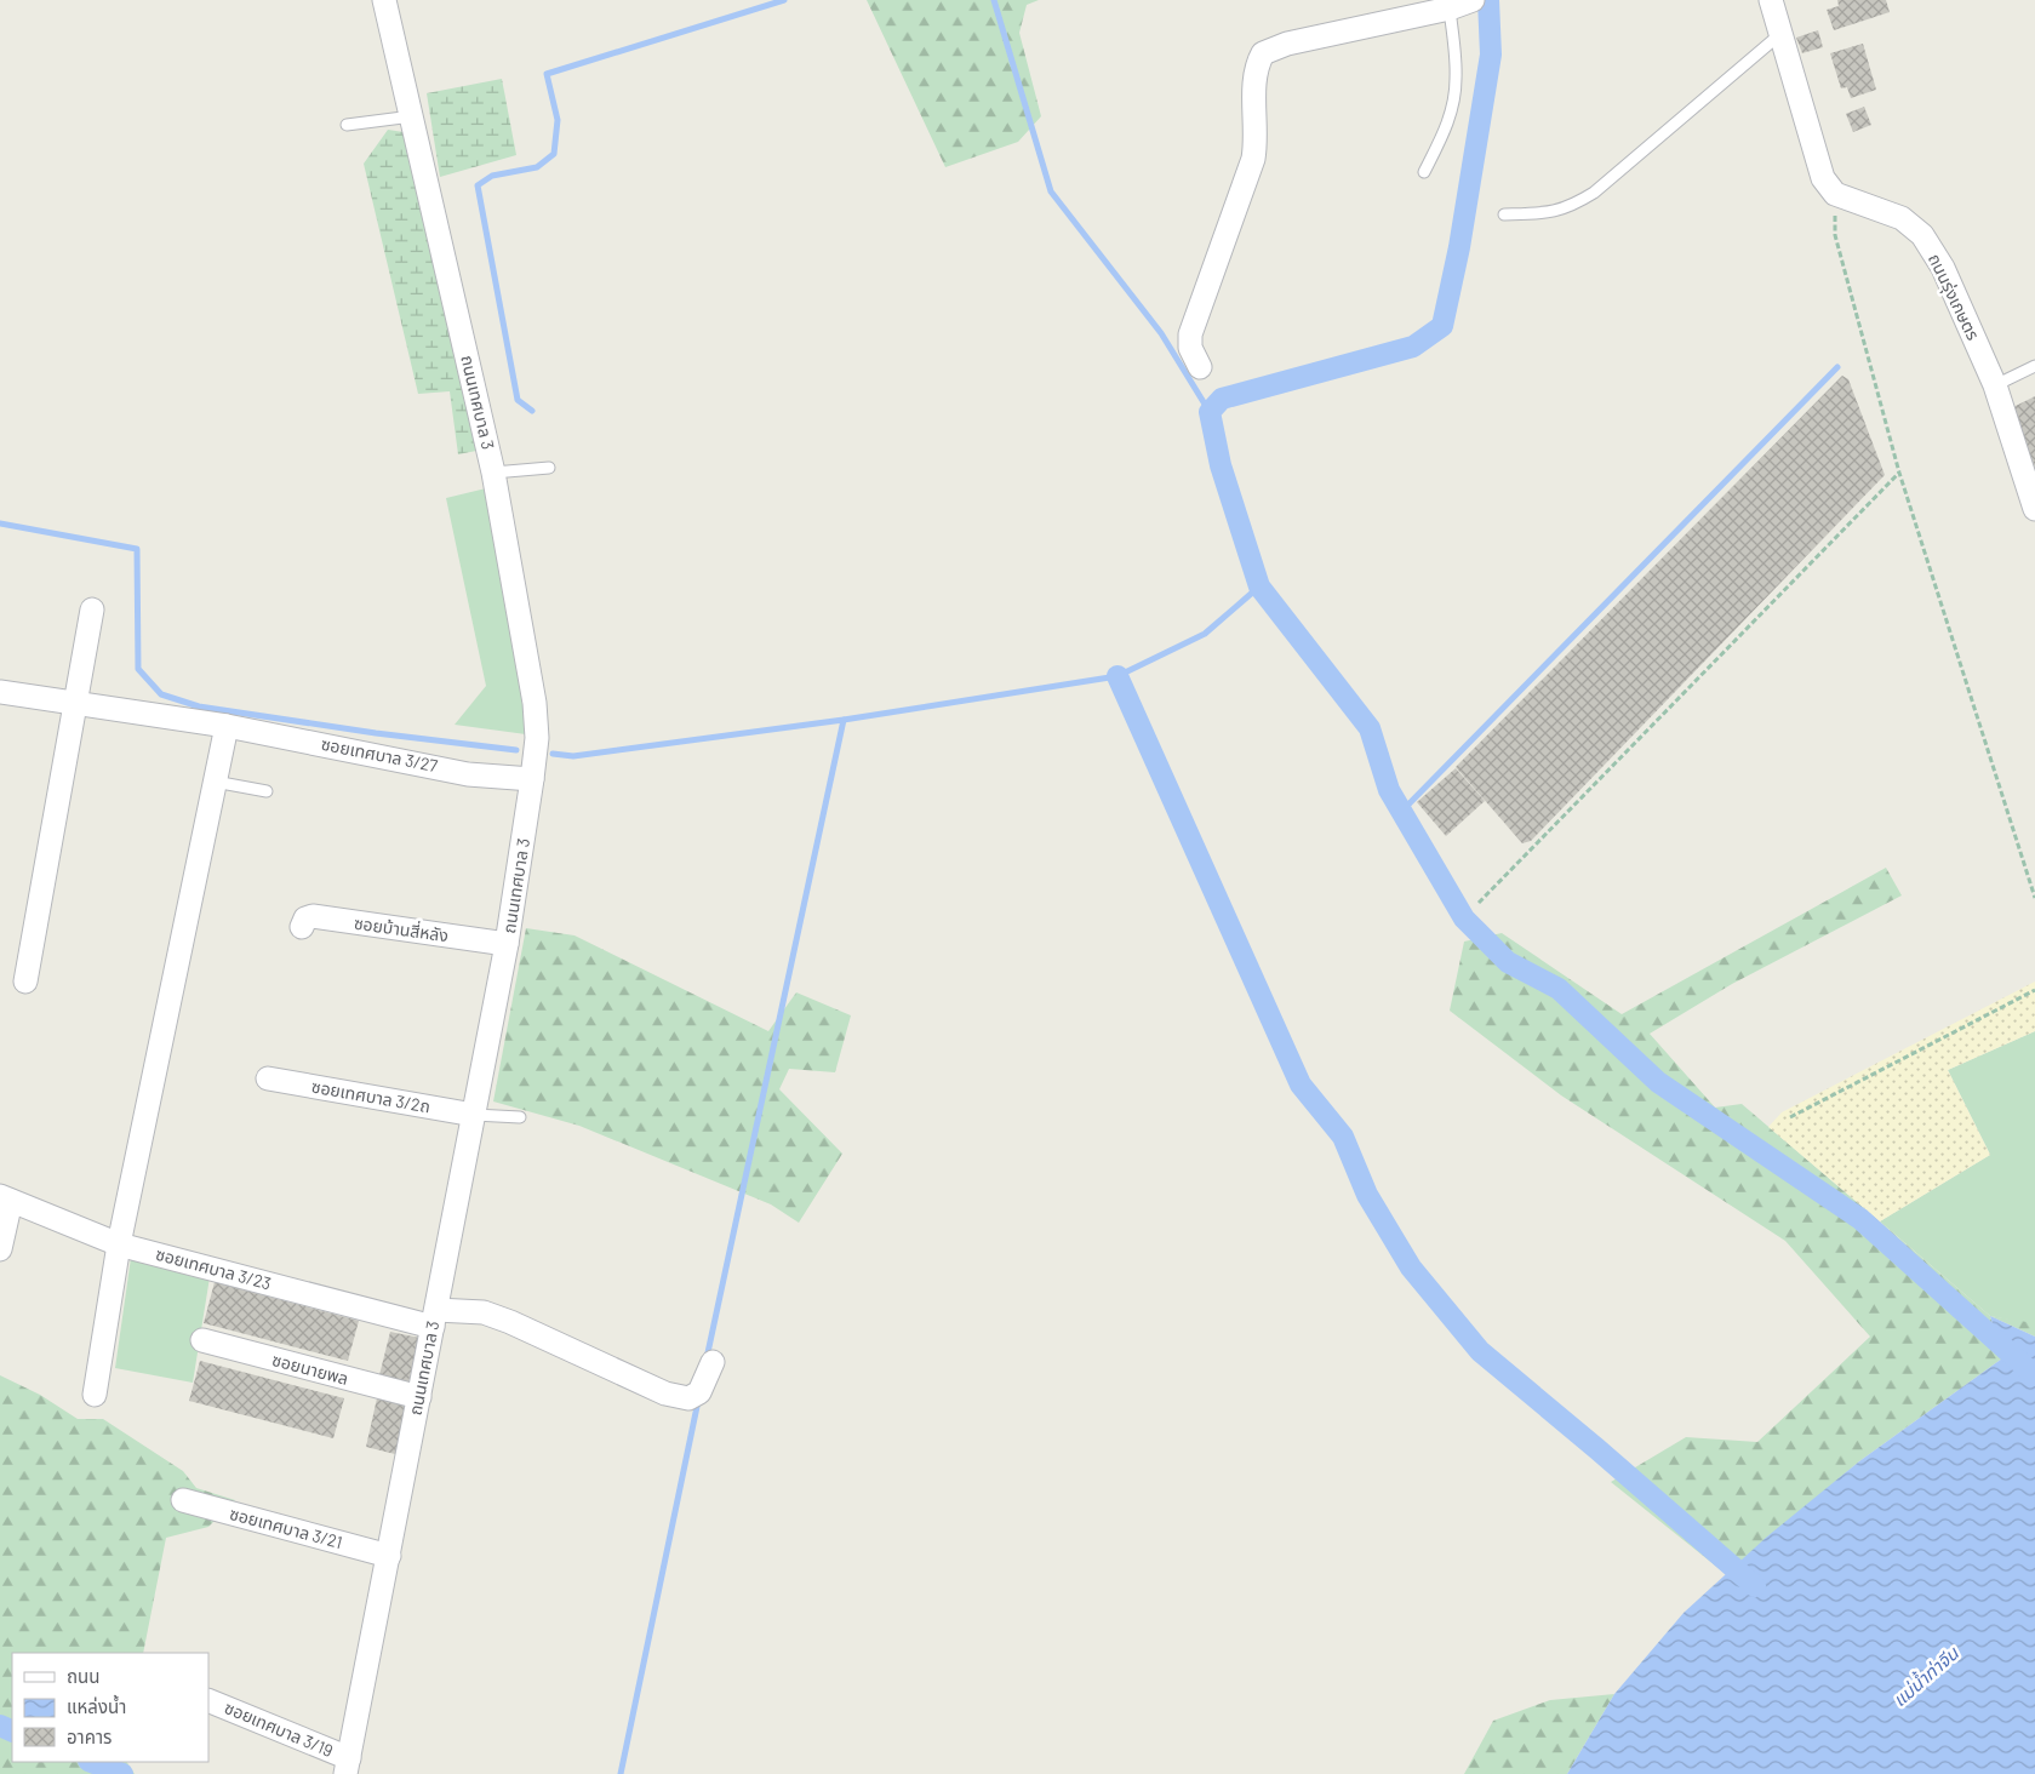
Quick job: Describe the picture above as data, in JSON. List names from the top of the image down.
{
  "streets": {
    "street": [
      "ถนนรุ่งเกษตร",
      "ถนนเทศบาล 3",
      "ซอยเทศบาล 3/27",
      "ซอยบ้านสี่หลัง",
      "ซอยเทศบาล 3/2ถ",
      "ซอยเทศบาล 3/23",
      "ซอยนายพล",
      "ซอยเทศบาล 3/21",
      "ซอยเทศบาล 3/19"
    ]
  },
  "crossings": [
    ["ถนนเทศบาล 3", "ซอยเทศบาล 3/27"],
    ["ถนนเทศบาล 3", "ซอยบ้านสี่หลัง"],
    ["ถนนเทศบาล 3", "ซอยเทศบาล 3/2ถ"],
    ["ถนนเทศบาล 3", "ซอยเทศบาล 3/23"],
    ["ถนนเทศบาล 3", "ซอยนายพล"],
    ["ถนนเทศบาล 3", "ซอยเทศบาล 3/21"],
    ["ถนนเทศบาล 3", "ซอยเทศบาล 3/19"]
  ],
  "water": ["แม่น้ำท่าจีน"],
  "legend": ["ถนน", "แหล่งน้ำ", "อาคาร"]
}
